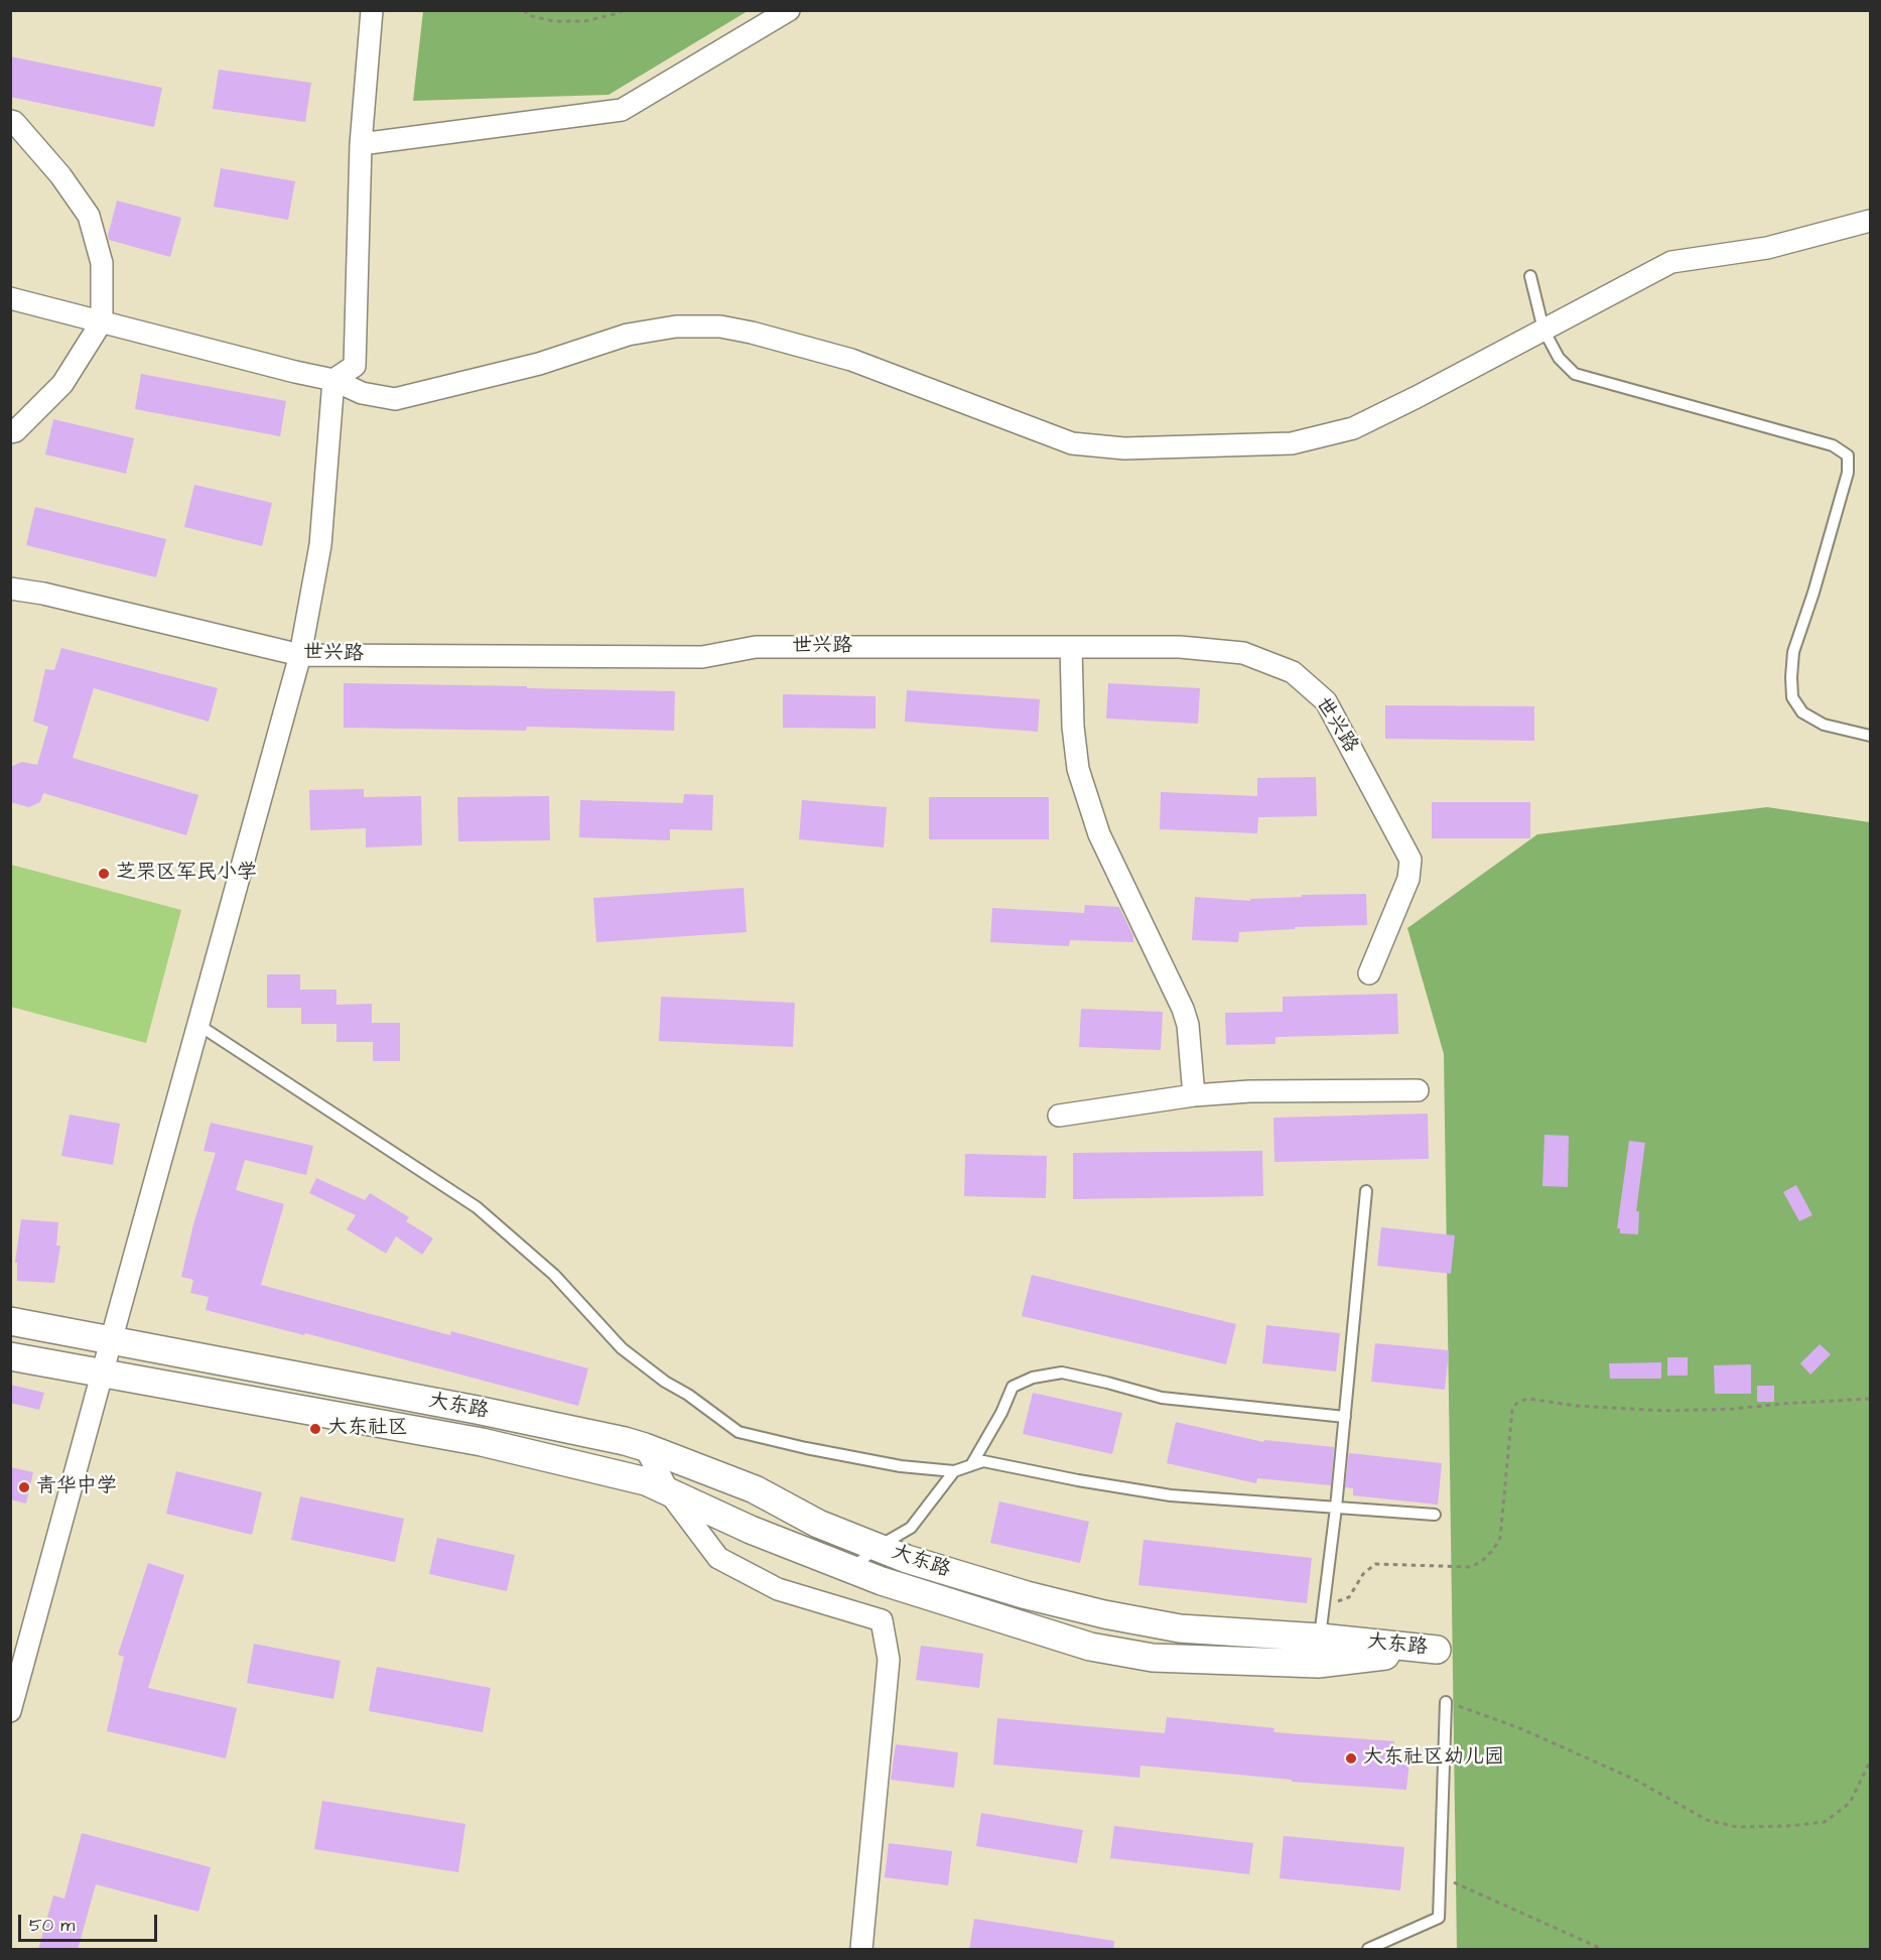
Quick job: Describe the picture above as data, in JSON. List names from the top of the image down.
{
  "streets": {
    "street": ["世兴路", "大东路"]
  },
  "places": [
    "芝罘区军民小学",
    "大东社区",
    "青华中学",
    "大东社区幼儿园"
  ],
  "scale_bar": "50 m"
}
